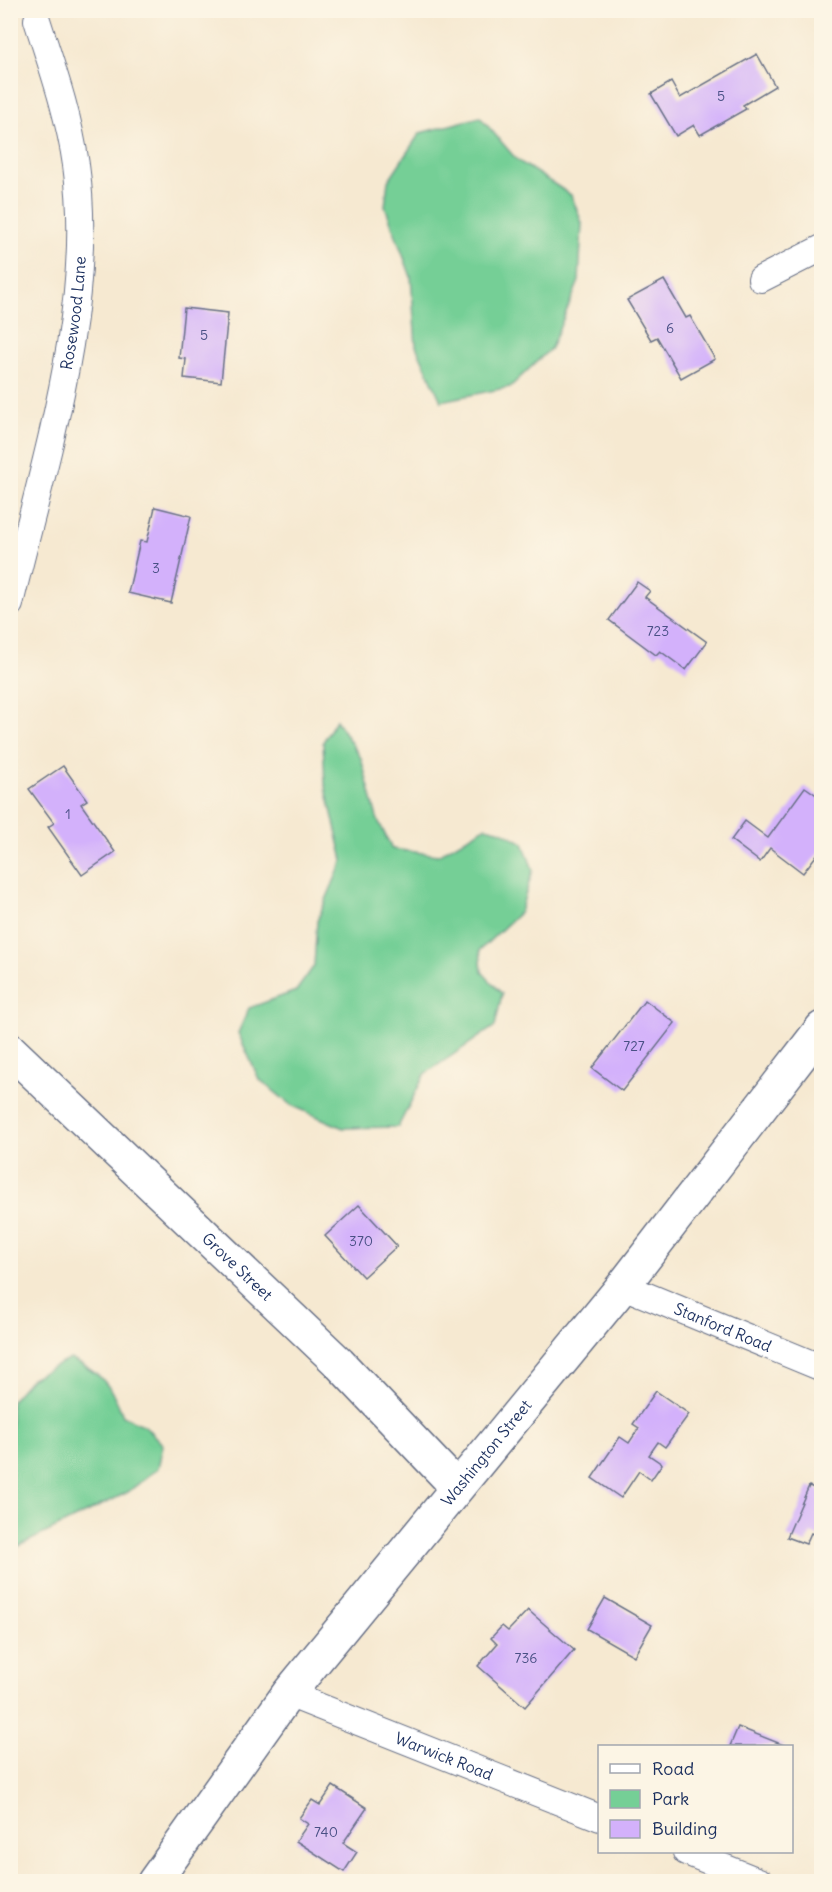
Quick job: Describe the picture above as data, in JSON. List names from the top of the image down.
{
  "streets": {
    "main road": ["Grove Street", "Washington Street"],
    "street": ["Rosewood Lane", "Stanford Road", "Warwick Road"]
  },
  "crossings": [
    ["Grove Street", "Washington Street"],
    ["Stanford Road", "Washington Street"],
    ["Washington Street", "Warwick Road"]
  ],
  "house_numbers": [
    "5",
    "6",
    "5",
    "3",
    "723",
    "1",
    "727",
    "370",
    "736",
    "740"
  ],
  "legend": ["Road", "Park", "Building"]
}
